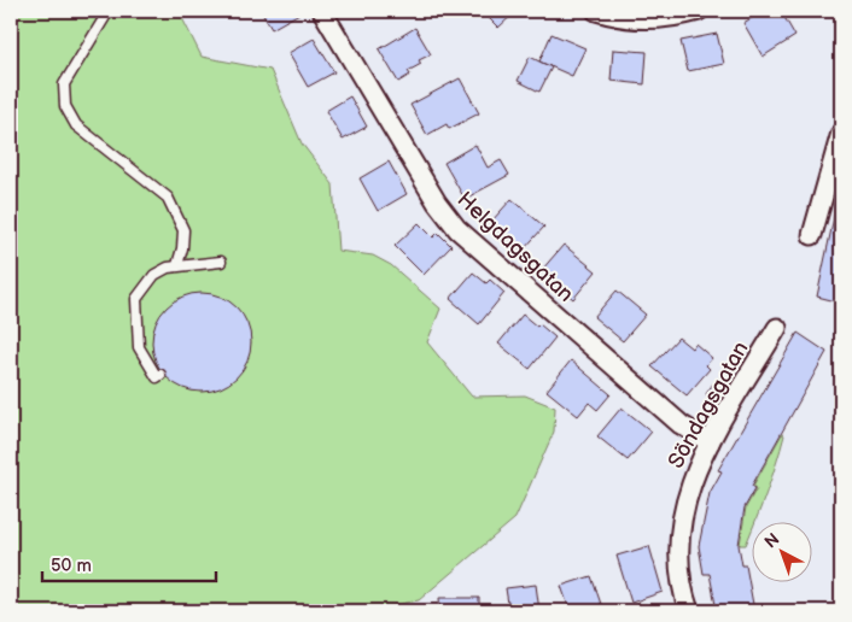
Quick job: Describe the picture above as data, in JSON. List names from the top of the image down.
{
  "streets": {
    "street": ["Helgdagsgatan", "Söndagsgatan"]
  },
  "crossings": [
    ["Helgdagsgatan", "Söndagsgatan"]
  ],
  "scale_bar": "50 m",
  "north": "top left"
}
